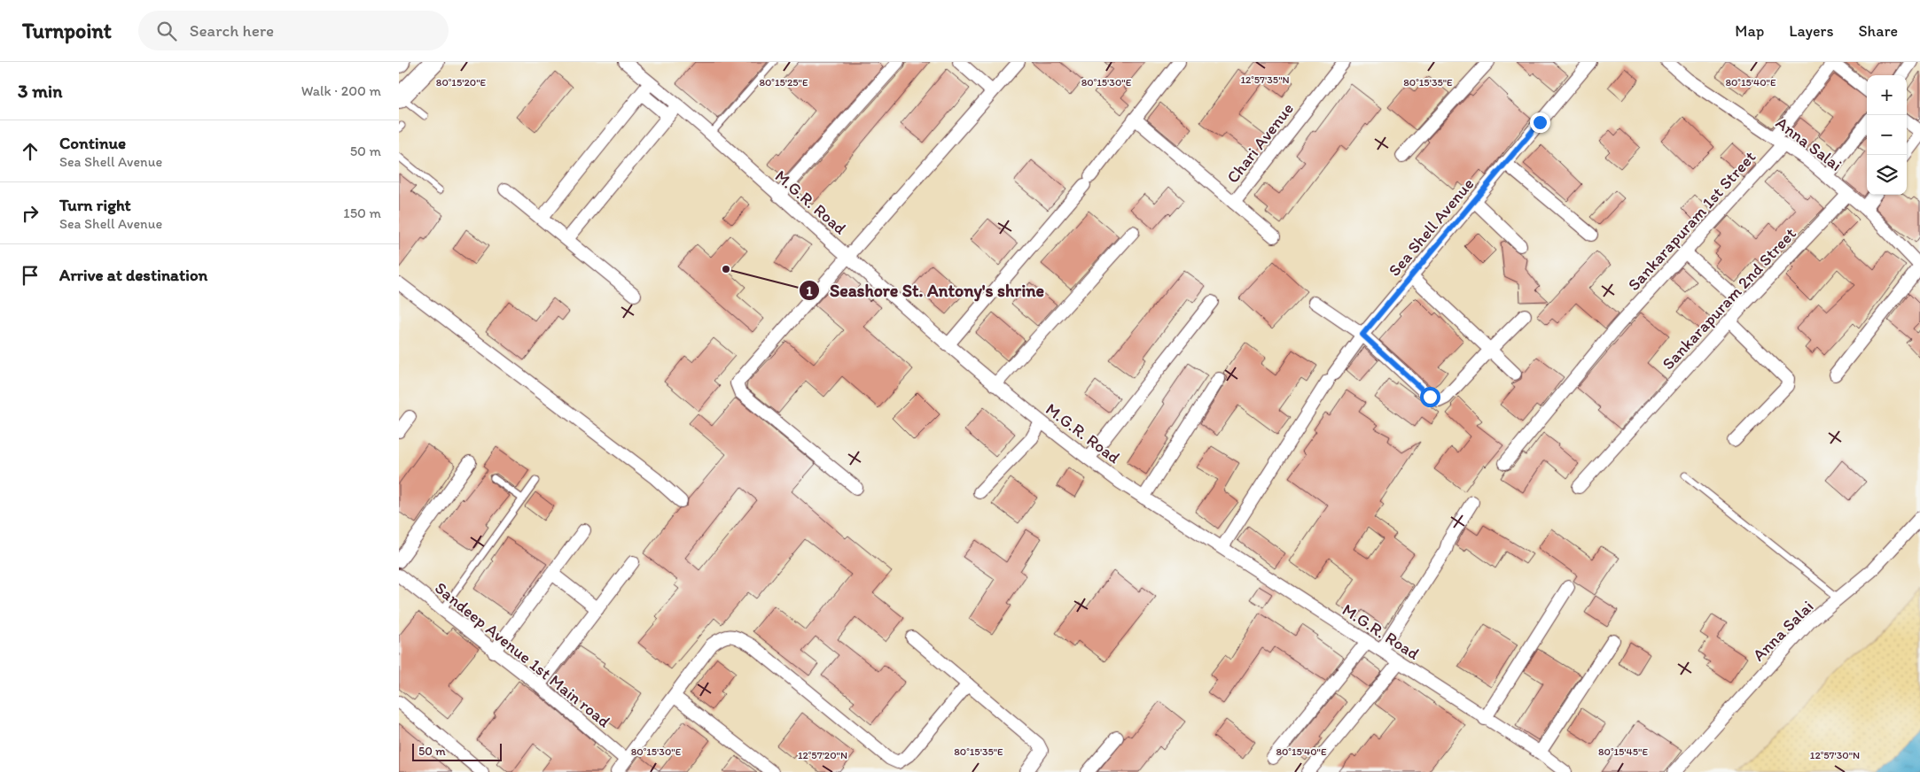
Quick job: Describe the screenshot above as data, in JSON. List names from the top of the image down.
{
  "streets": {
    "street": [
      "Chari Avenue",
      "Anna Salai",
      "M.G.R. Road",
      "Sankarapuram 1st Street",
      "Sea Shell Avenue",
      "Sankarapuram 2nd Street",
      "Sandeep Avenue 1st Main road"
    ]
  },
  "crossings": [
    ["Anna Salai", "Sankarapuram 1st Street"],
    ["Anna Salai", "Sankarapuram 2nd Street"],
    ["M.G.R. Road", "Sea Shell Avenue"]
  ],
  "places": ["Seashore St. Antony's shrine"],
  "scale_bar": "50 m",
  "page": {
    "header": "Turnpoint",
    "search": "Search here",
    "nav": ["Map", "Layers", "Share"],
    "heading": ["3 min", "Walk · 200 m"],
    "map_buttons": ["+", "−"],
    "list": [
      ["Continue", "Sea Shell Avenue", "50 m"],
      ["Turn right", "Sea Shell Avenue", "150 m"],
      "Arrive at destination"
    ],
    "scale": "50 m"
  },
  "coordinates": [
    "12°57'35\"N",
    "80°15'25\"E",
    "80°15'30\"E",
    "80°15'40\"E",
    "80°15'20\"E",
    "80°15'35\"E",
    "80°15'45\"E",
    "12°57'20\"N",
    "12°57'30\"N"
  ]
}
